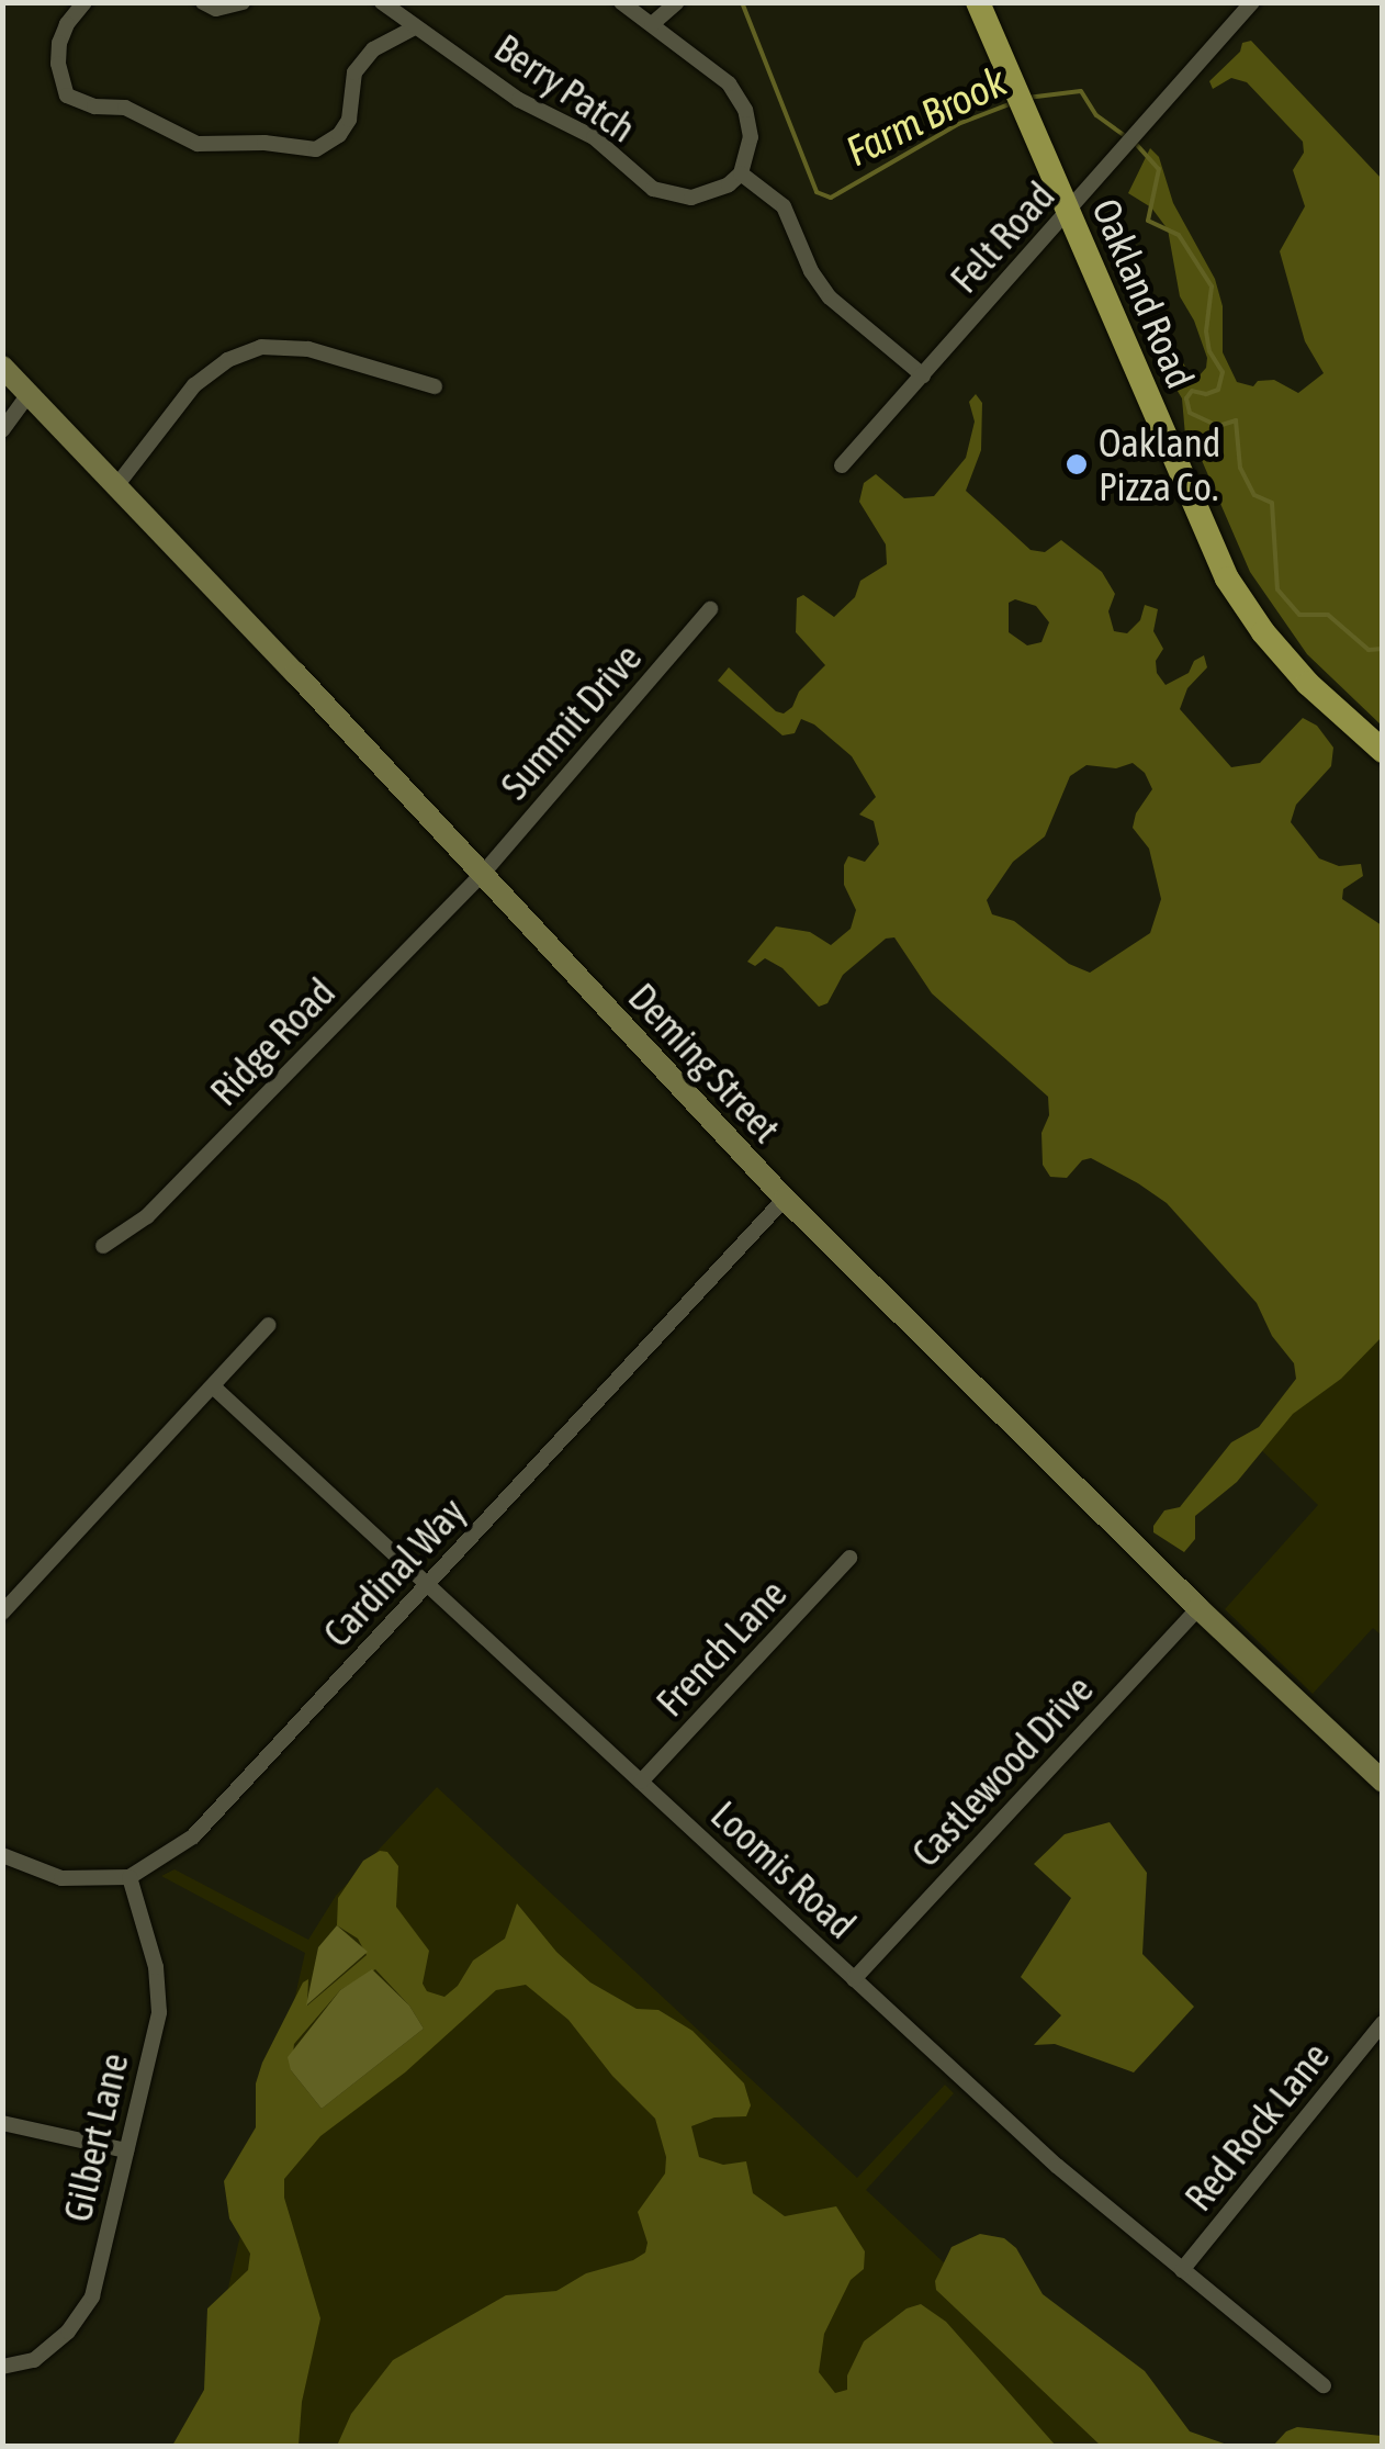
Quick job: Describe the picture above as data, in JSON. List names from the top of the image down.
{
  "streets": {
    "main road": ["Oakland Road"],
    "street": [
      "Berry Patch",
      "Felt Road",
      "Summit Drive",
      "Ridge Road",
      "Deming Street",
      "Cardinal Way",
      "French Lane",
      "Castlewood Drive",
      "Loomis Road",
      "Red Rock Lane",
      "Gilbert Lane"
    ]
  },
  "crossings": [
    ["Felt Road", "Oakland Road"],
    ["Summit Drive", "Ridge Road"],
    ["Summit Drive", "Deming Street"],
    ["Ridge Road", "Deming Street"],
    ["Deming Street", "Cardinal Way"],
    ["Deming Street", "Castlewood Drive"],
    ["Cardinal Way", "Loomis Road"],
    ["Cardinal Way", "Gilbert Lane"],
    ["French Lane", "Loomis Road"],
    ["Castlewood Drive", "Loomis Road"],
    ["Loomis Road", "Red Rock Lane"]
  ],
  "water": ["Farm Brook"],
  "places": ["Oakland Pizza Co."]
}
